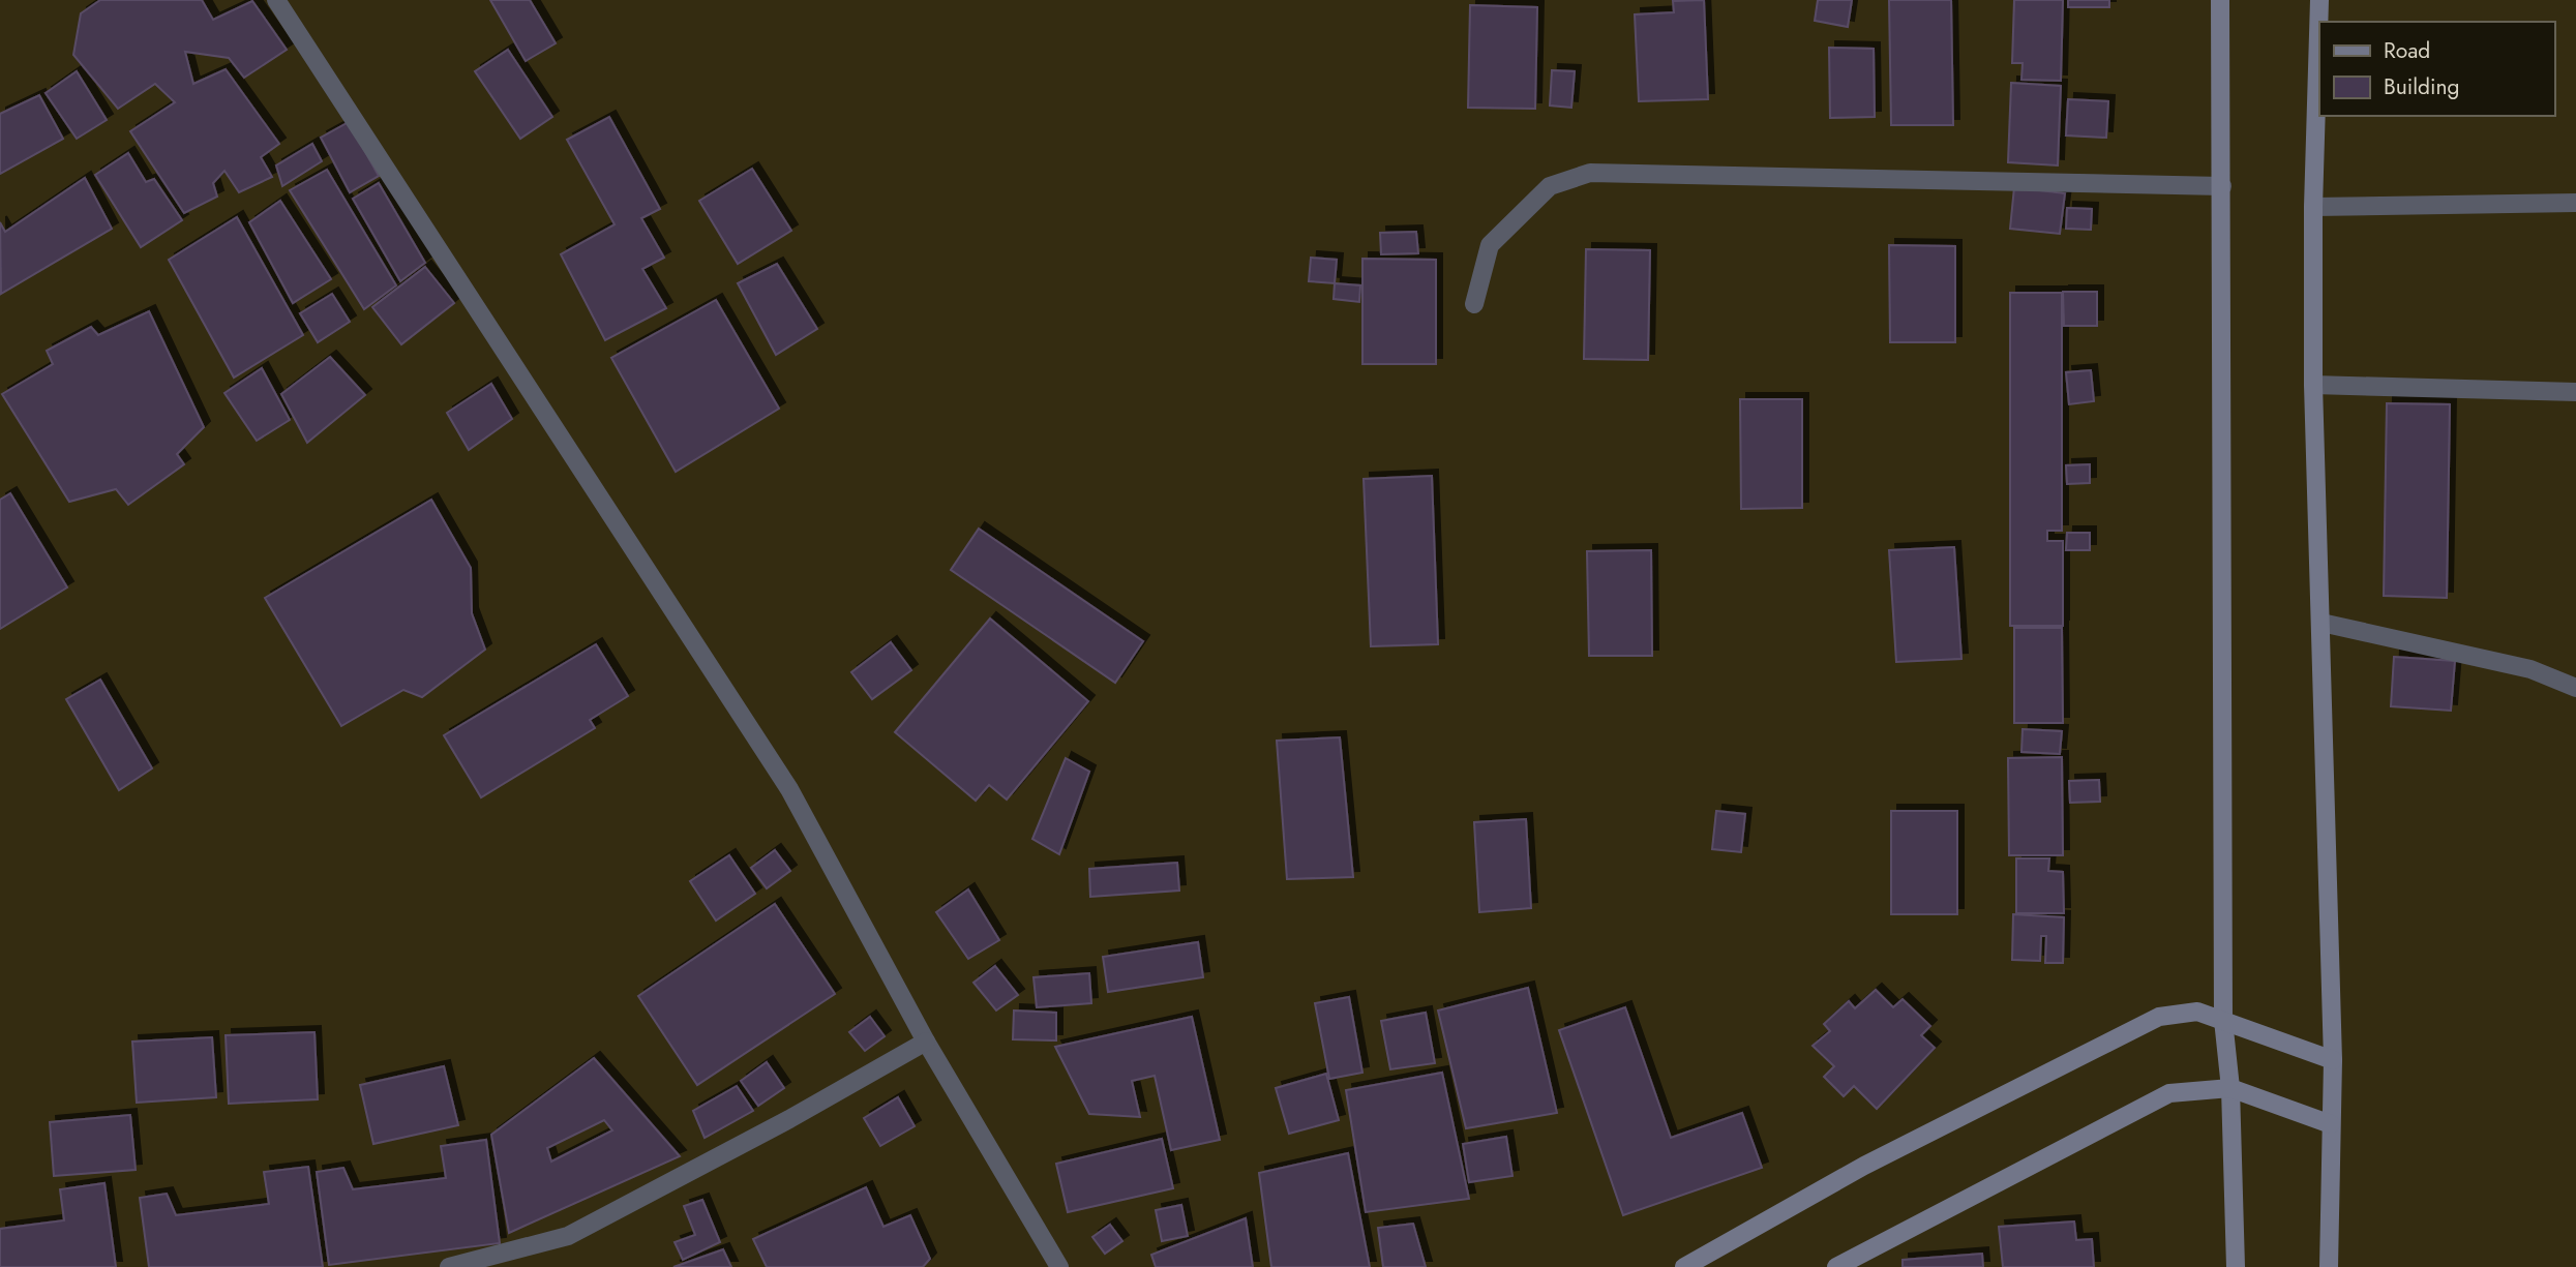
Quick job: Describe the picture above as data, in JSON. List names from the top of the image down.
{
  "legend": ["Road", "Building"]
}
